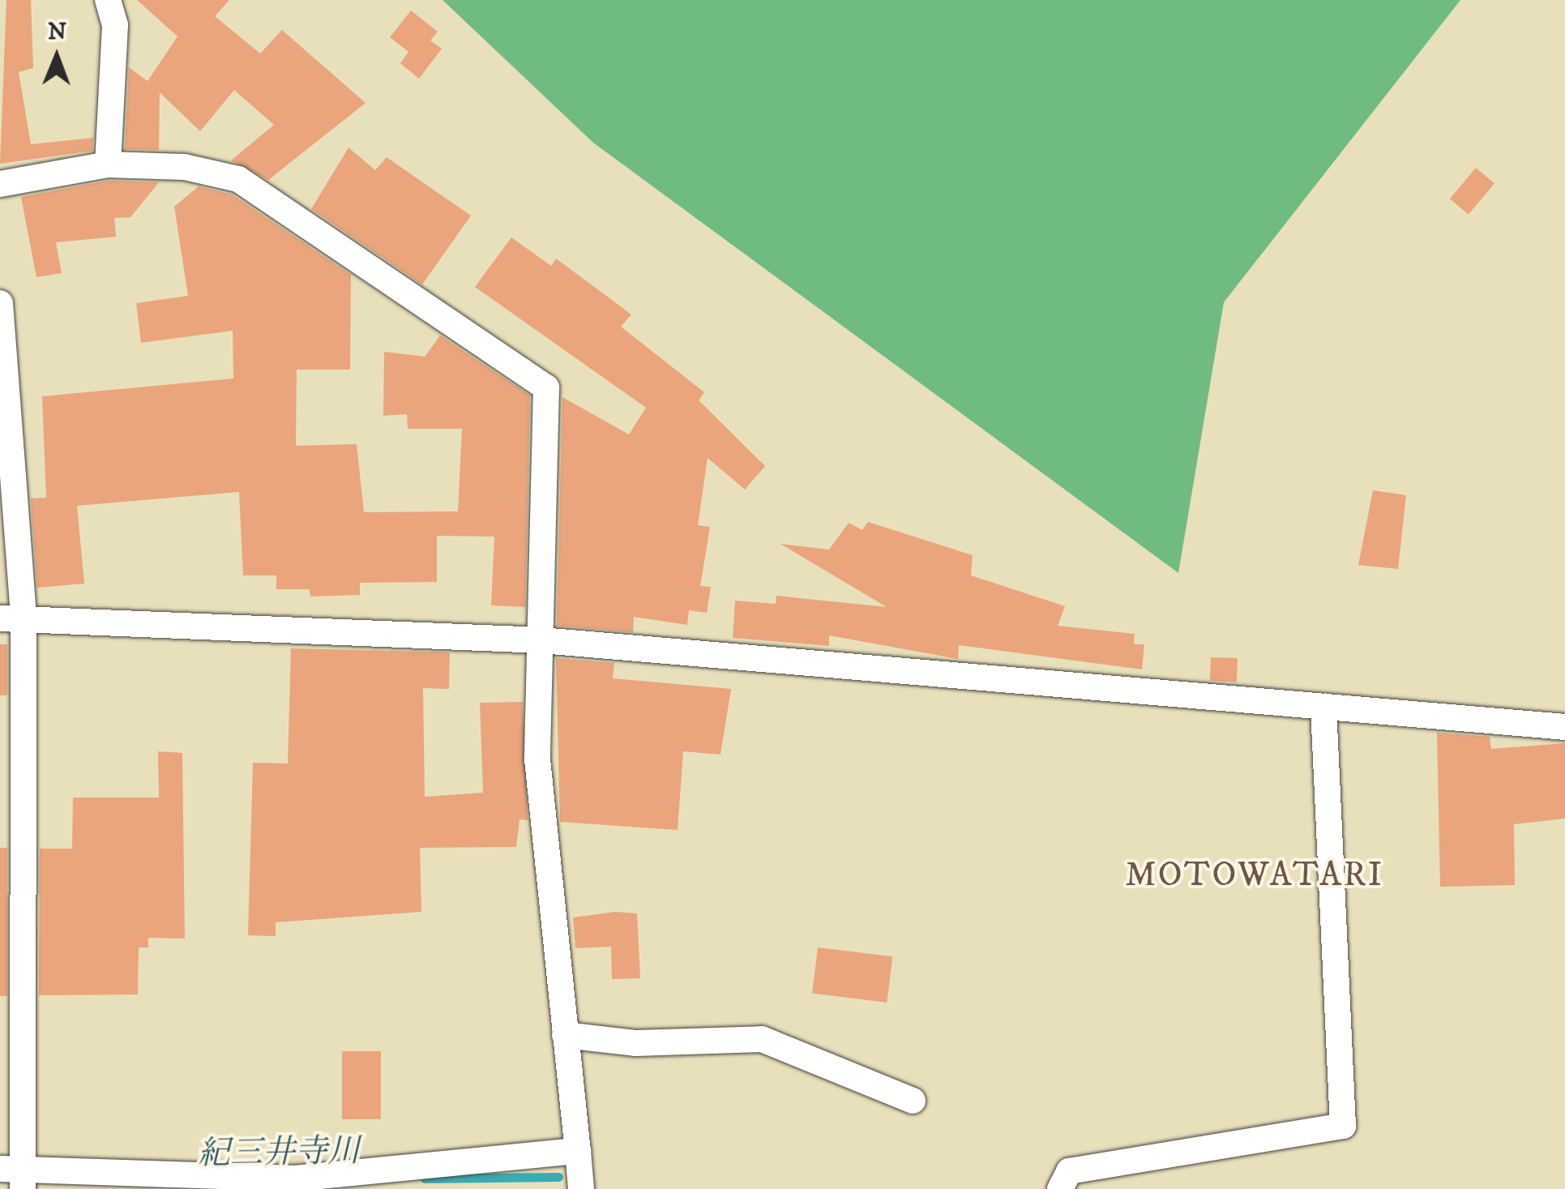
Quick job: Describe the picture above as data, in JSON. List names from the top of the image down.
{
  "districts": ["MOTOWATARI"],
  "water": ["紀三井寺川"],
  "north": "top"
}
